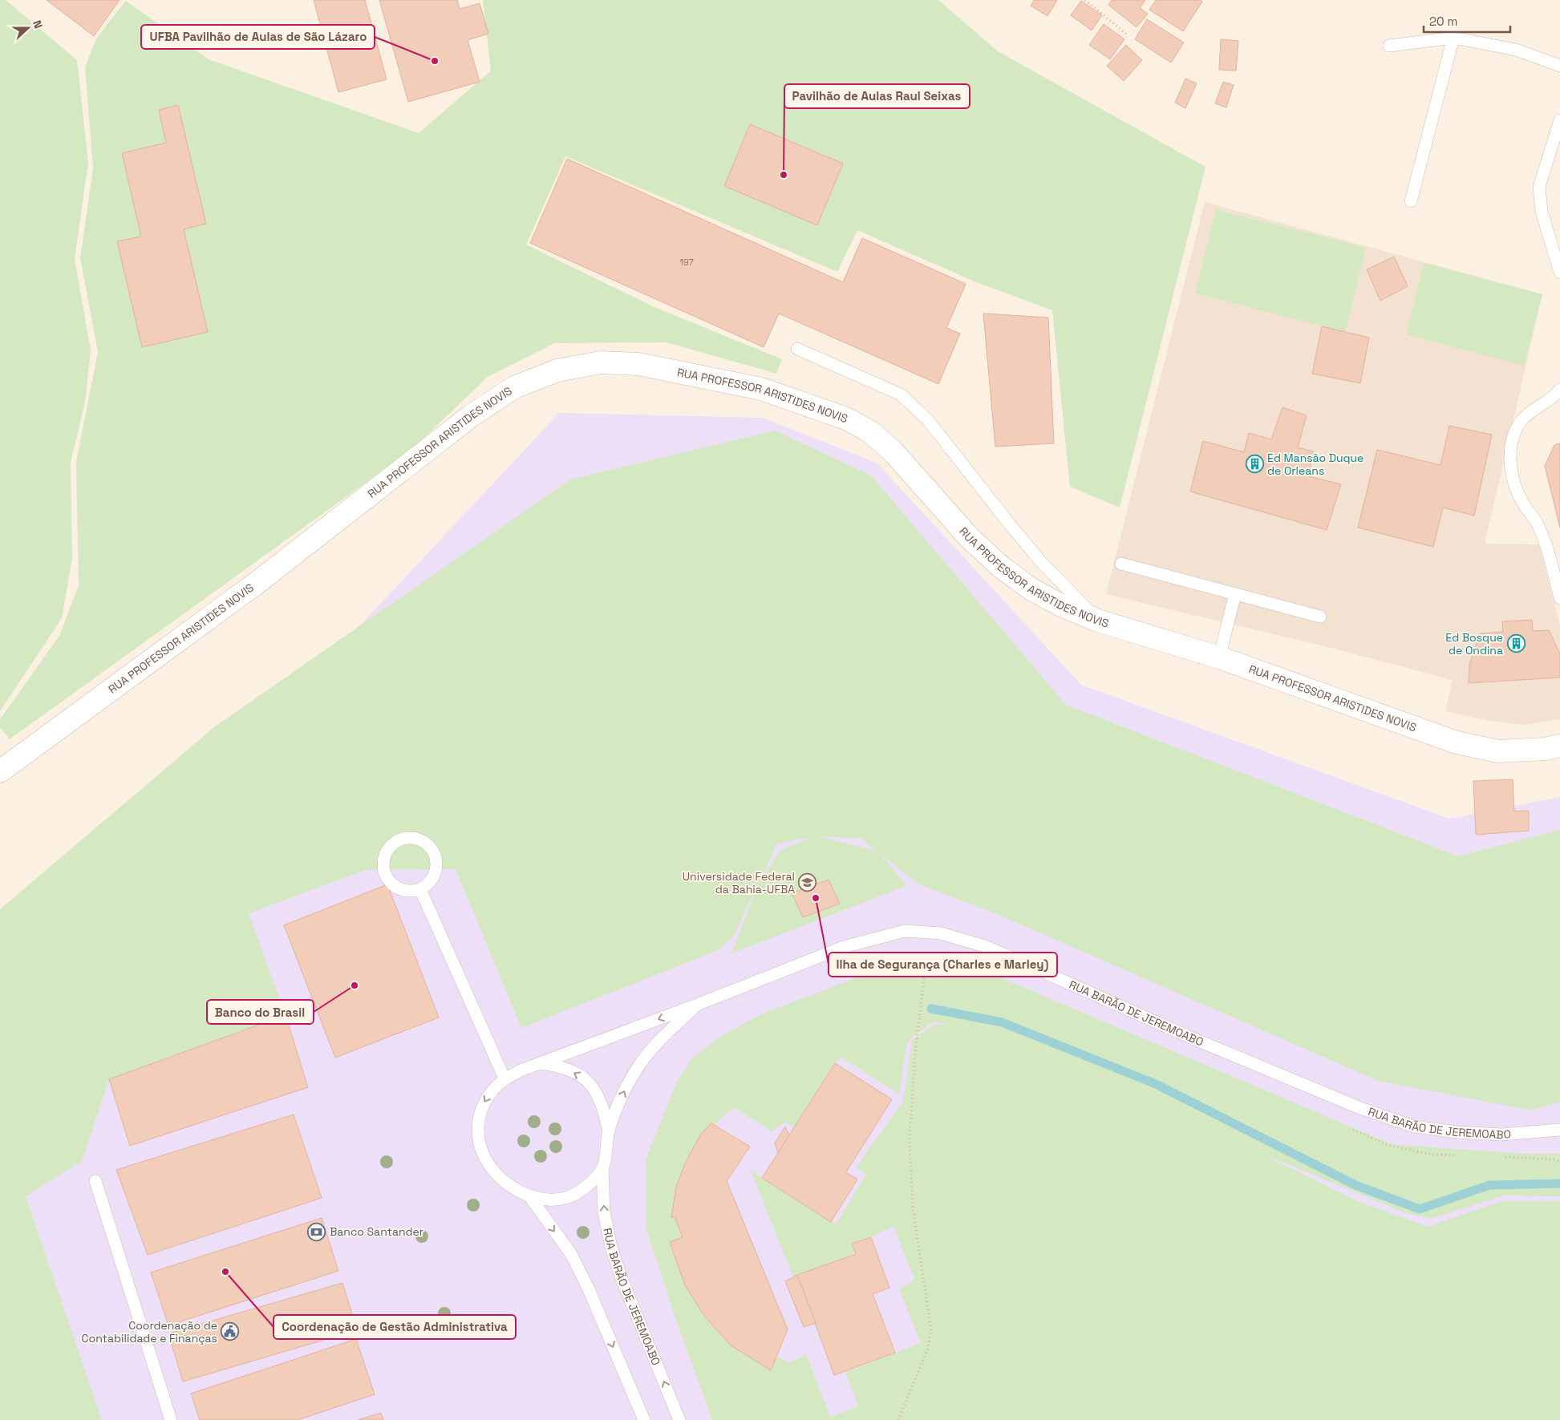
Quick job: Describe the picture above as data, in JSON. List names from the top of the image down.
{
  "streets": {
    "street": ["RUA PROFESSOR ARISTIDES NOVIS"],
    "lane": ["RUA BARÃO DE JEREMOABO"]
  },
  "places": {
    "other": [
      "UFBA Pavilhão de Aulas de São Lázaro",
      "Pavilhão de Aulas Raul Seixas",
      "Ilha de Segurança (Charles e Marley)",
      "Banco do Brasil",
      "Coordenação de Gestão Administrativa"
    ],
    "building": ["Ed Mansão Duque de Orleans", "Ed Bosque de Ondina"],
    "school or university": ["Universidade Federal da Bahia-UFBA"],
    "bank": ["Banco Santander"],
    "public building": ["Coordenação de Contabilidade e Finanças"]
  },
  "house_numbers": ["197"],
  "scale_bar": "20 m",
  "north": "right"
}
